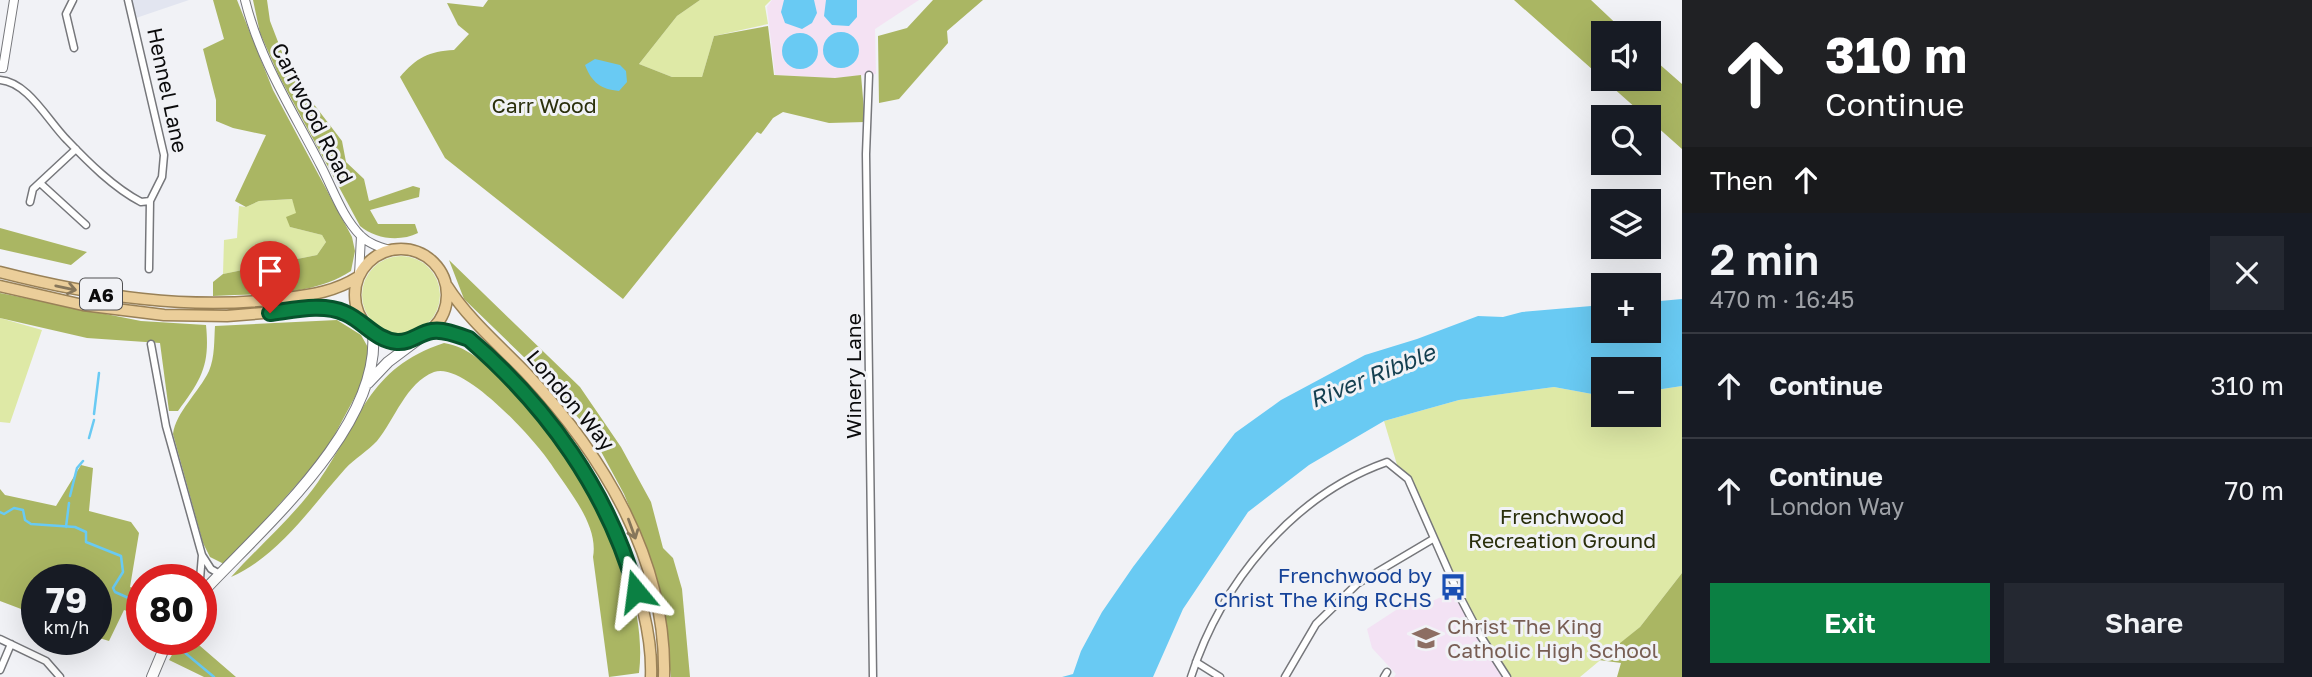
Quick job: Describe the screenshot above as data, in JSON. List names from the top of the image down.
{
  "streets": {
    "highway": ["A6", "London Way"],
    "street": ["Hennel Lane", "Carrwood Road", "Winery Lane"]
  },
  "crossings": [
    ["A6", "London Way"]
  ],
  "water": ["River Ribble"],
  "parks": ["Carr Wood", "Frenchwood Recreation Ground"],
  "places": {
    "bus stop": ["Frenchwood by Christ The King RCHS"],
    "school or university": ["Christ The King Catholic High School"]
  },
  "page": {
    "turn": ["310 m", "Continue"],
    "map_buttons": ["+", "−"],
    "then": "Then",
    "heading": ["2 min", "470 m · 16:45"],
    "list": [
      {
        "name": "Continue",
        "value": "310 m"
      },
      {
        "name": "Continue",
        "note": "London Way",
        "value": "70 m"
      }
    ],
    "speed": "79 km/h",
    "limit": "80",
    "buttons": ["Exit", "Share"]
  }
}
